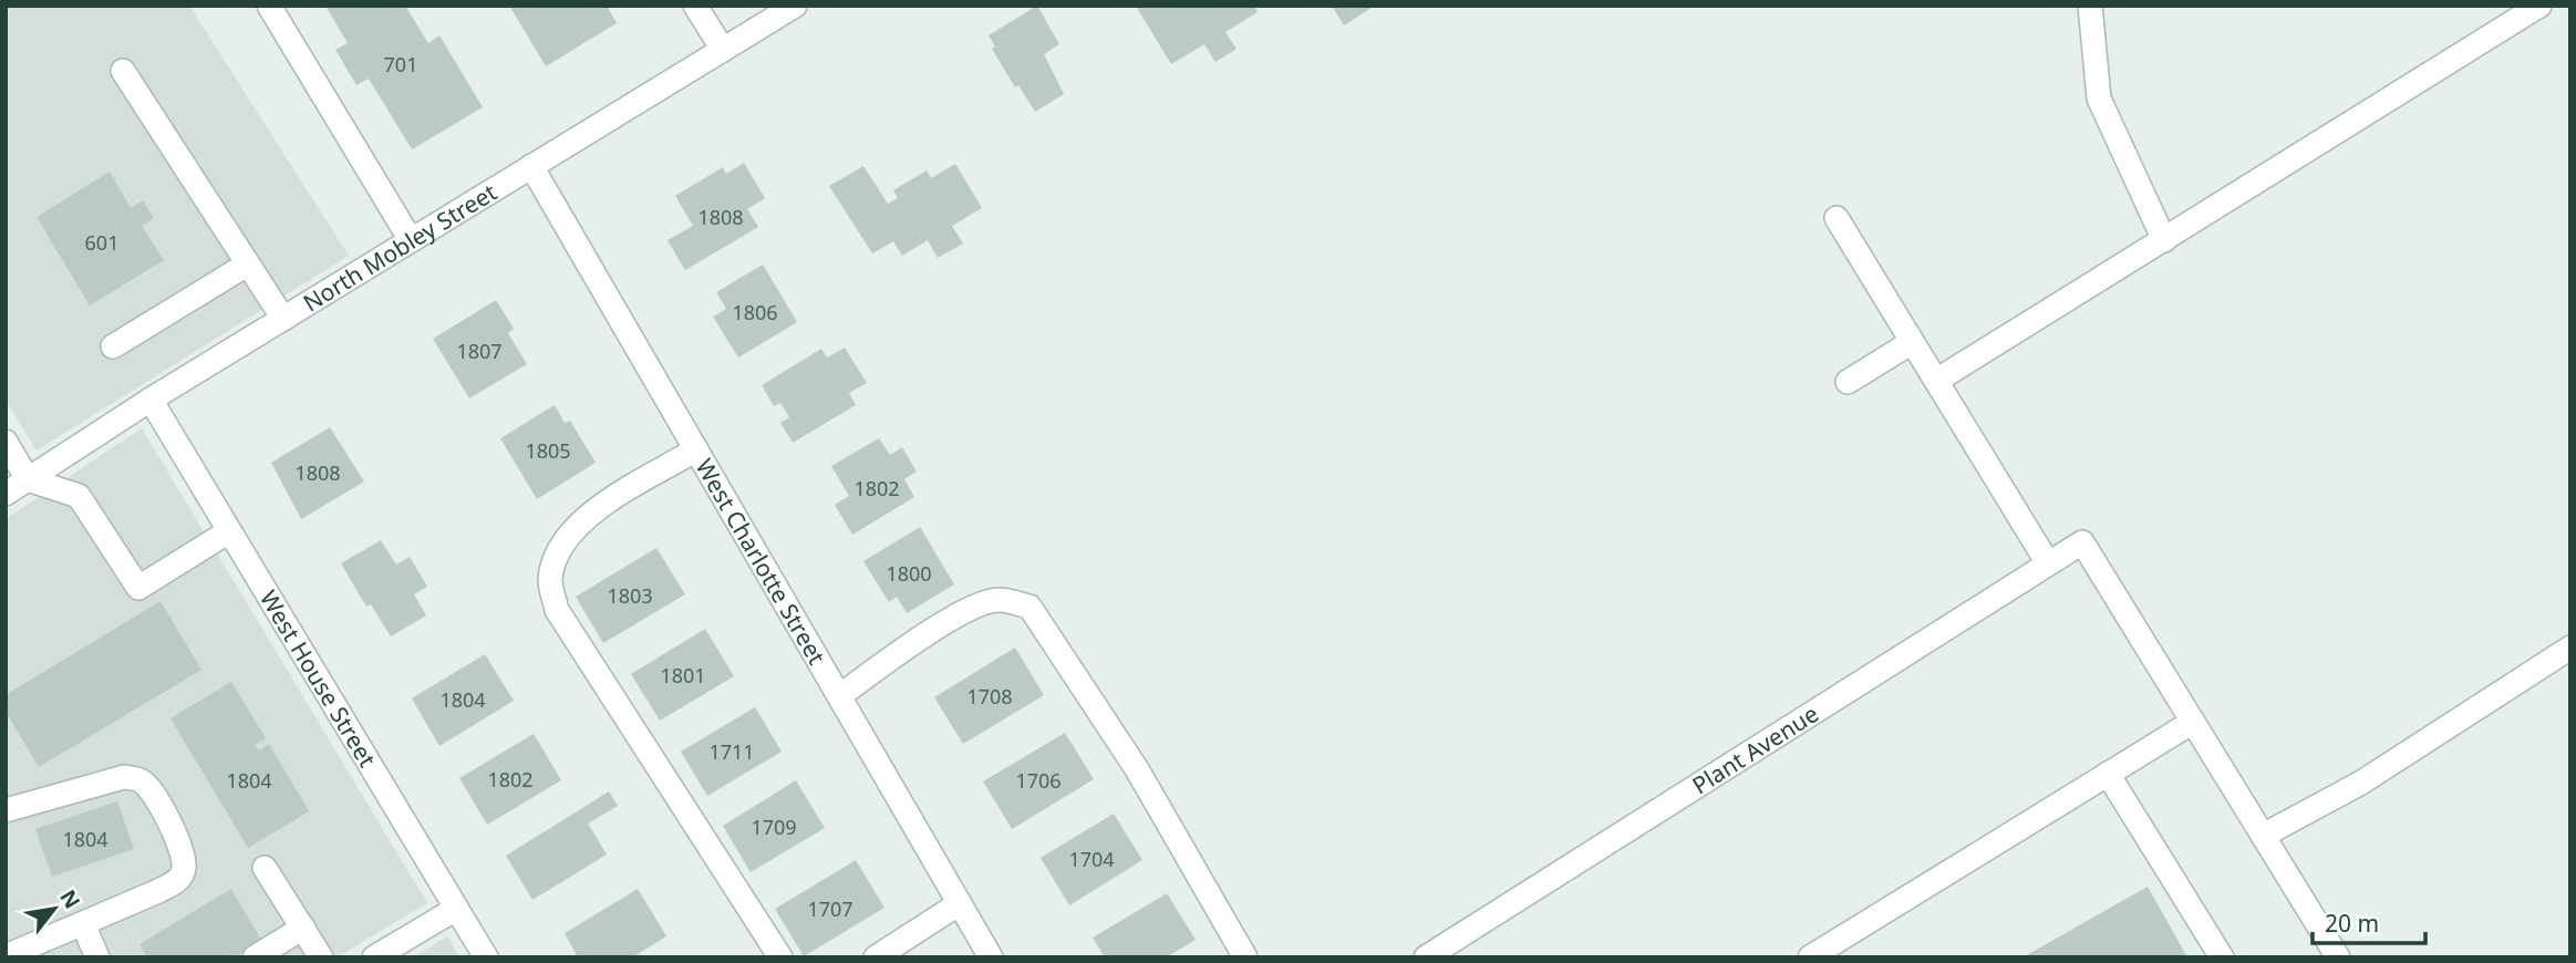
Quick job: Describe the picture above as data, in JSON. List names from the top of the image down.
{
  "streets": {
    "street": [
      "North Mobley Street",
      "West Charlotte Street",
      "West House Street",
      "Plant Avenue"
    ]
  },
  "crossings": [
    ["North Mobley Street", "West Charlotte Street"],
    ["North Mobley Street", "West House Street"]
  ],
  "house_numbers": [
    "701",
    "1808",
    "601",
    "1806",
    "1807",
    "1805",
    "1808",
    "1802",
    "1800",
    "1803",
    "1801",
    "1708",
    "1804",
    "1711",
    "1802",
    "1804",
    "1706",
    "1709",
    "1804",
    "1704",
    "1707"
  ],
  "scale_bar": "20 m",
  "north": "top right"
}
